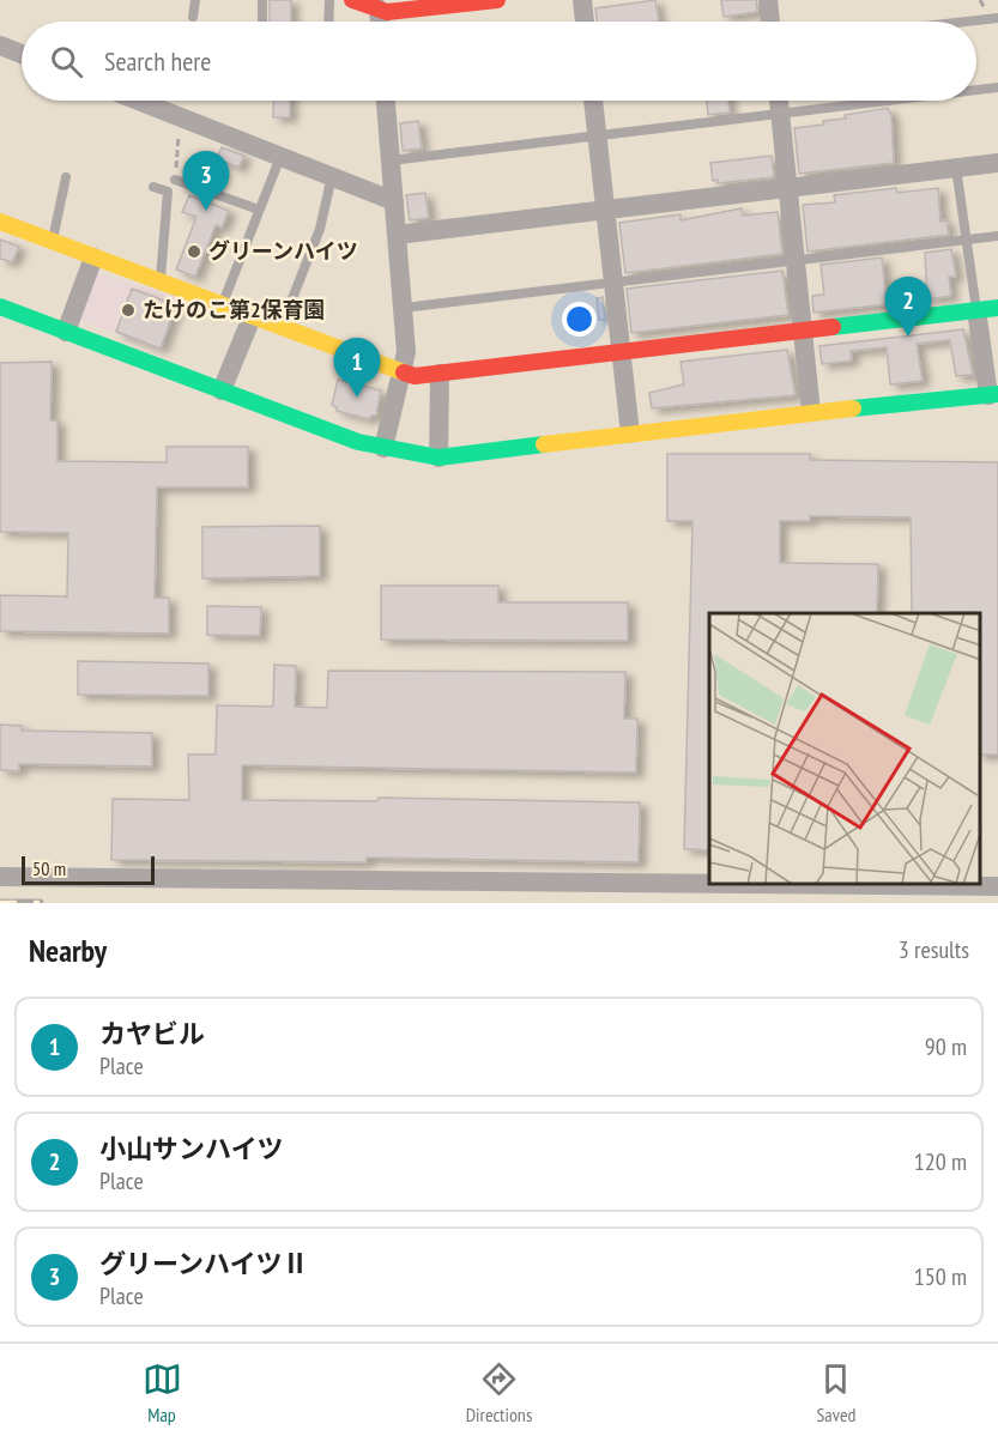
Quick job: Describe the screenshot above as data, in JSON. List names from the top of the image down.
{
  "places": ["グリーンハイツ", "たけのこ第2保育園"],
  "scale_bar": "50 m",
  "page": {
    "search": "Search here",
    "pins": ["3", "2", "1"],
    "scale": "50 m",
    "heading": ["Nearby", "3 results"],
    "list": [
      {
        "mark": "1",
        "name": "カヤビル",
        "note": "Place",
        "value": "90 m"
      },
      {
        "mark": "2",
        "name": "小山サンハイツ",
        "note": "Place",
        "value": "120 m"
      },
      {
        "mark": "3",
        "name": "グリーンハイツⅡ",
        "note": "Place",
        "value": "150 m"
      }
    ],
    "nav": ["Map", "Directions", "Saved"]
  }
}
